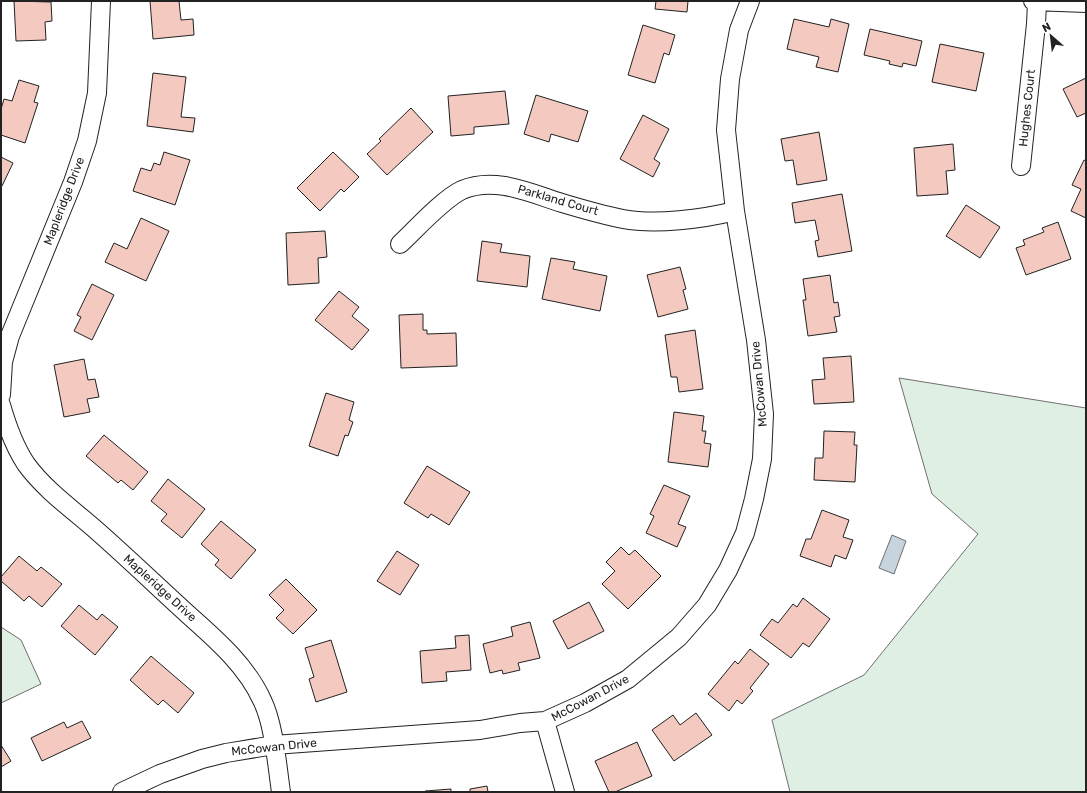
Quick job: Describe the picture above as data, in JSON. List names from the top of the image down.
{
  "streets": {
    "street": [
      "Hughes Court",
      "Parkland Court",
      "Mapleridge Drive",
      "McCowan Drive"
    ]
  },
  "crossings": [
    ["Parkland Court", "McCowan Drive"],
    ["Mapleridge Drive", "McCowan Drive"]
  ],
  "north": "top left"
}
